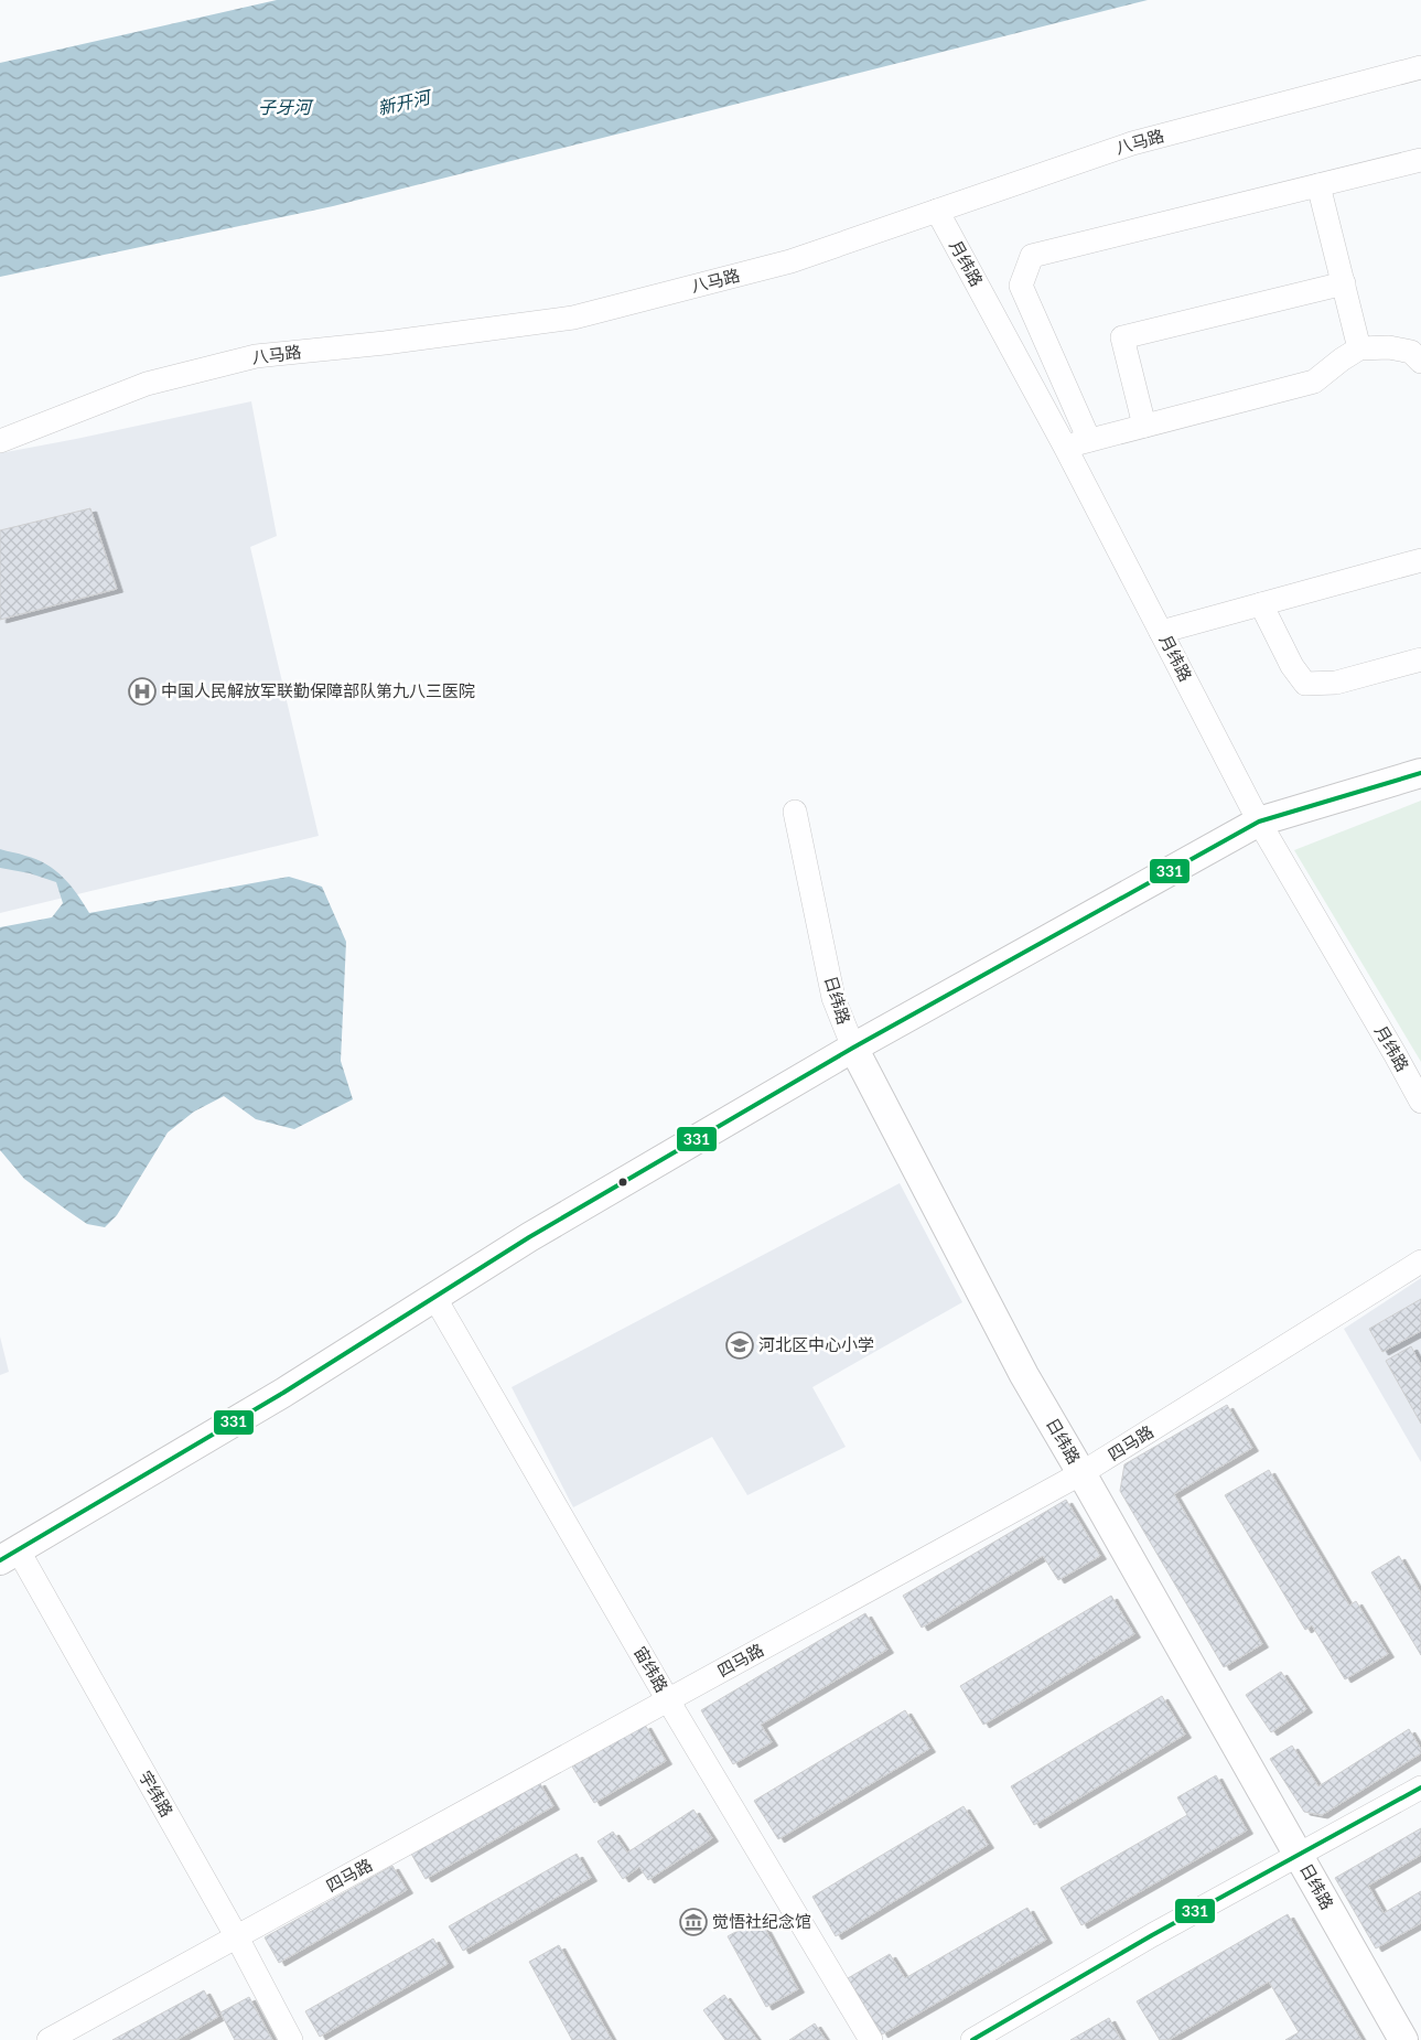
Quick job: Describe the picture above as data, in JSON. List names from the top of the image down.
{
  "streets": {
    "main road": ["日纬路"],
    "street": [
      "八马路",
      "月纬路",
      "四马路",
      "宙纬路",
      "宇纬路"
    ]
  },
  "crossings": [
    ["八马路", "月纬路"],
    ["日纬路", "四马路"],
    ["四马路", "宙纬路"],
    ["四马路", "宇纬路"]
  ],
  "water": ["新开河", "子牙河"],
  "places": {
    "hospital": ["中国人民解放军联勤保障部队第九八三医院"],
    "school or university": ["河北区中心小学"],
    "museum": ["觉悟社纪念馆"]
  },
  "lines": ["transit line 331"]
}
